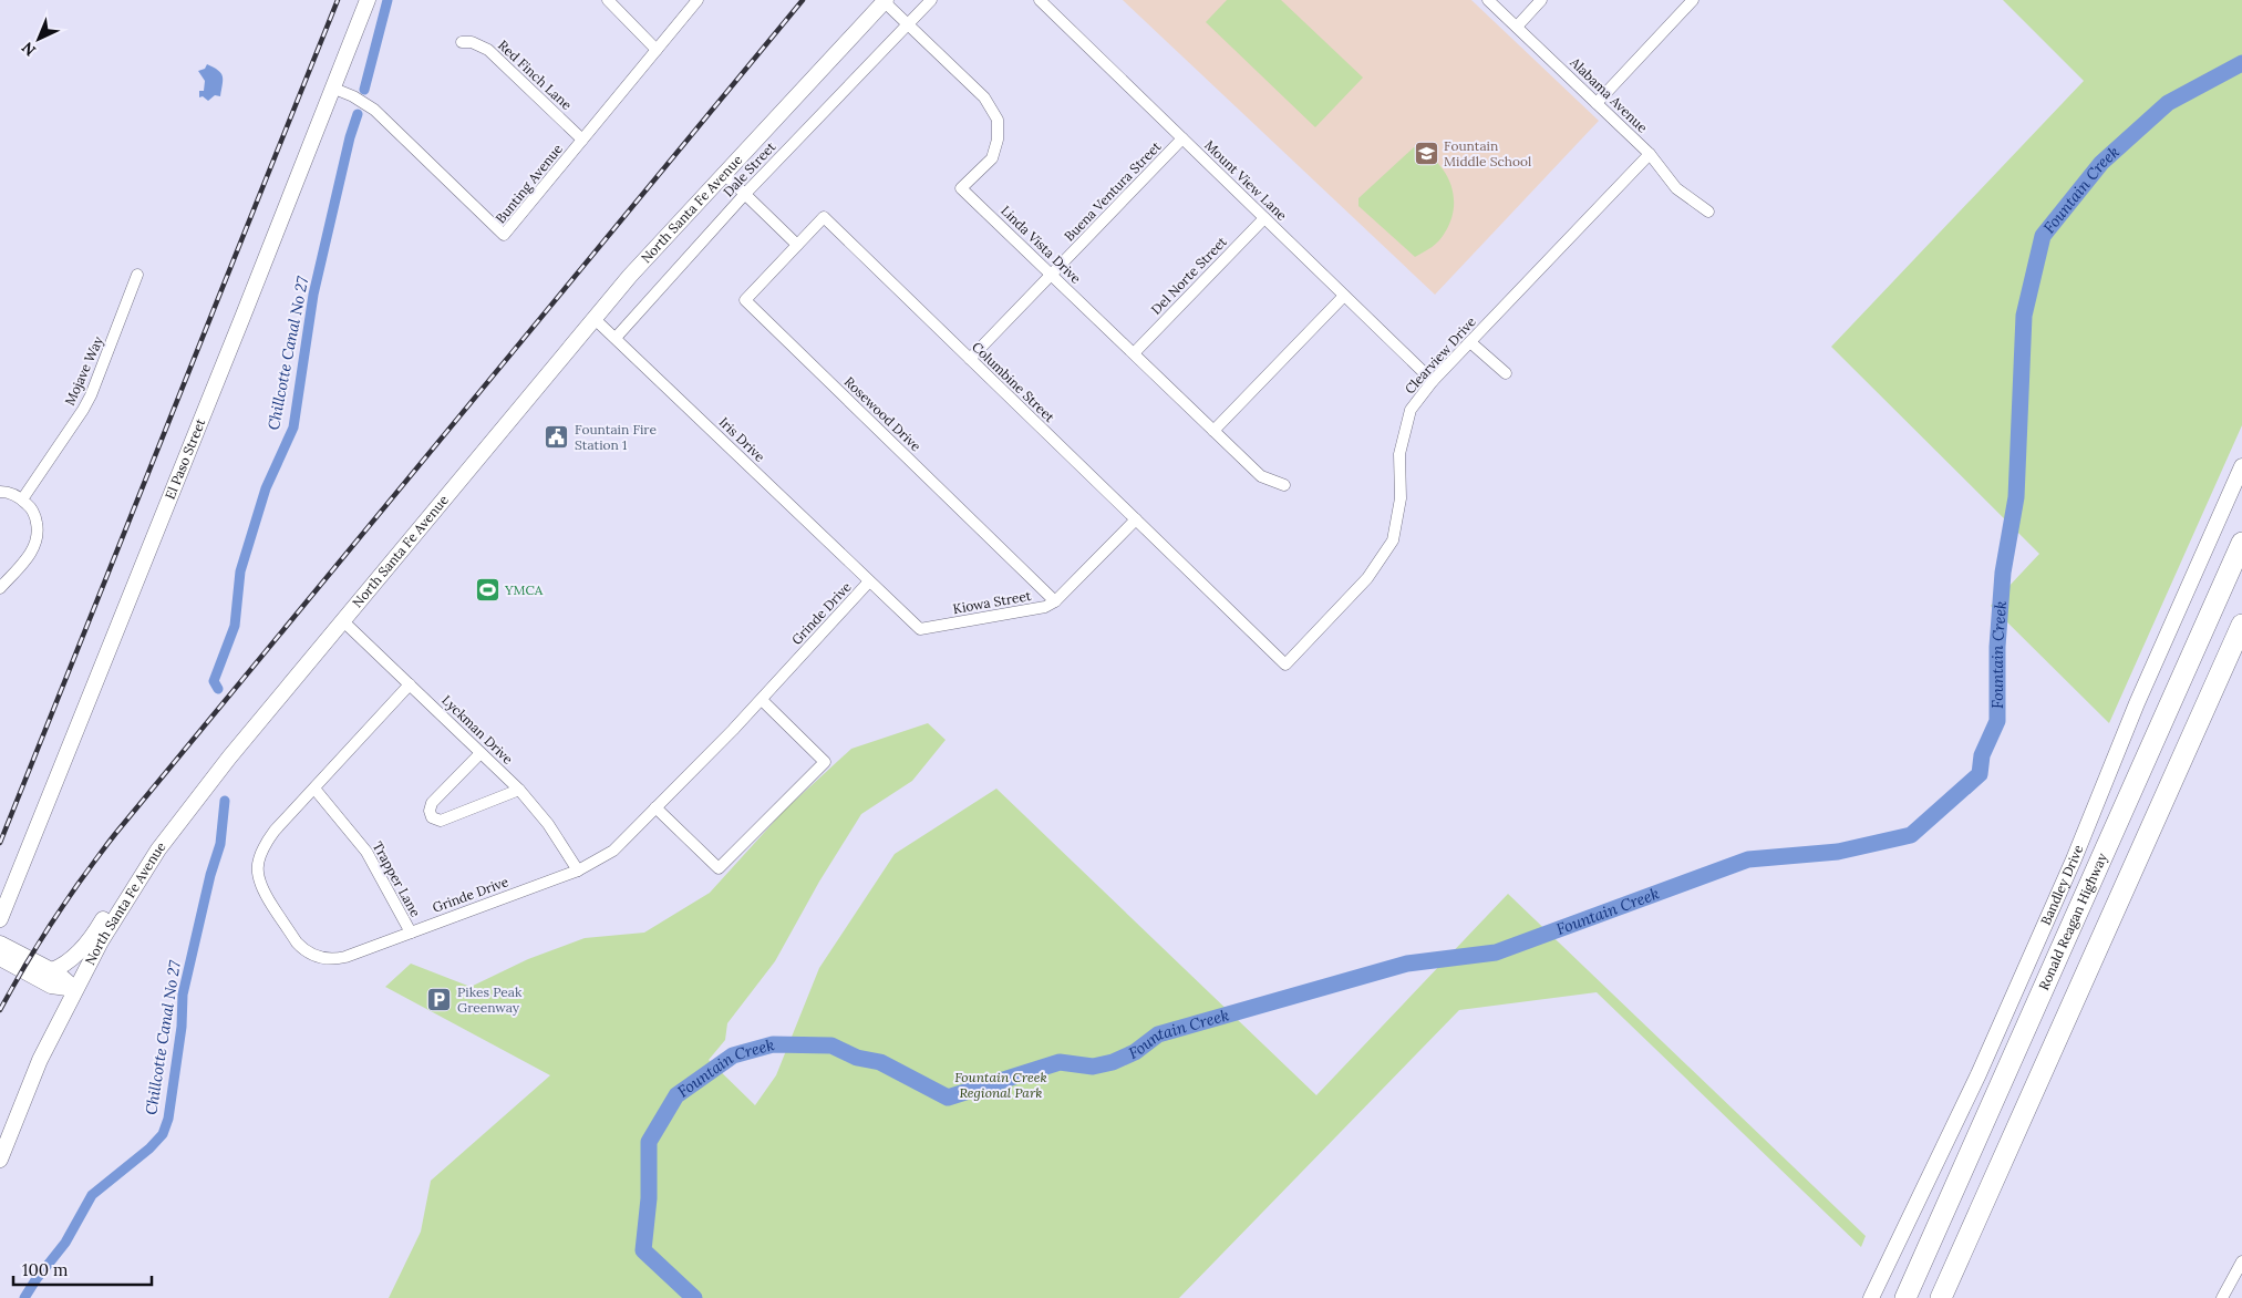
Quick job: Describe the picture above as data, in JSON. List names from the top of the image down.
{
  "streets": {
    "highway": ["Ronald Reagan Highway"],
    "main road": ["North Santa Fe Avenue", "El Paso Street", "Bandley Drive"],
    "street": [
      "Red Finch Lane",
      "Alabama Avenue",
      "Dale Street",
      "Mount View Lane",
      "Bunting Avenue",
      "Buena Ventura Street",
      "Linda Vista Drive",
      "Del Norte Street",
      "Clearview Drive",
      "Mojave Way",
      "Columbine Street",
      "Rosewood Drive",
      "Iris Drive",
      "Kiowa Street",
      "Grinde Drive",
      "Lyckman Drive",
      "Trapper Lane"
    ]
  },
  "crossings": [
    ["Red Finch Lane", "Bunting Avenue"],
    ["Alabama Avenue", "Clearview Drive"],
    ["Dale Street", "Linda Vista Drive"],
    ["Dale Street", "Iris Drive"],
    ["Mount View Lane", "Buena Ventura Street"],
    ["Mount View Lane", "Del Norte Street"],
    ["Mount View Lane", "Clearview Drive"],
    ["Bunting Avenue", "El Paso Street"],
    ["Buena Ventura Street", "Linda Vista Drive"],
    ["Buena Ventura Street", "Columbine Street"],
    ["North Santa Fe Avenue", "Linda Vista Drive"],
    ["North Santa Fe Avenue", "Iris Drive"],
    ["North Santa Fe Avenue", "Lyckman Drive"],
    ["Linda Vista Drive", "Del Norte Street"],
    ["Clearview Drive", "Columbine Street"],
    ["Columbine Street", "Rosewood Drive"],
    ["Columbine Street", "Kiowa Street"],
    ["Rosewood Drive", "Kiowa Street"],
    ["Iris Drive", "Kiowa Street"],
    ["Iris Drive", "Grinde Drive"],
    ["Kiowa Street", "Grinde Drive"],
    ["Grinde Drive", "Lyckman Drive"],
    ["Grinde Drive", "Trapper Lane"]
  ],
  "water": ["Fountain Creek", "Chillcotte Canal No 27"],
  "parks": ["Fountain Creek Regional Park"],
  "places": {
    "school or university": ["Fountain Middle School"],
    "public building": ["Fountain Fire Station 1"],
    "sports": ["YMCA"],
    "parking": ["Pikes Peak Greenway"]
  },
  "scale_bar": "100 m",
  "north": "bottom left"
}
